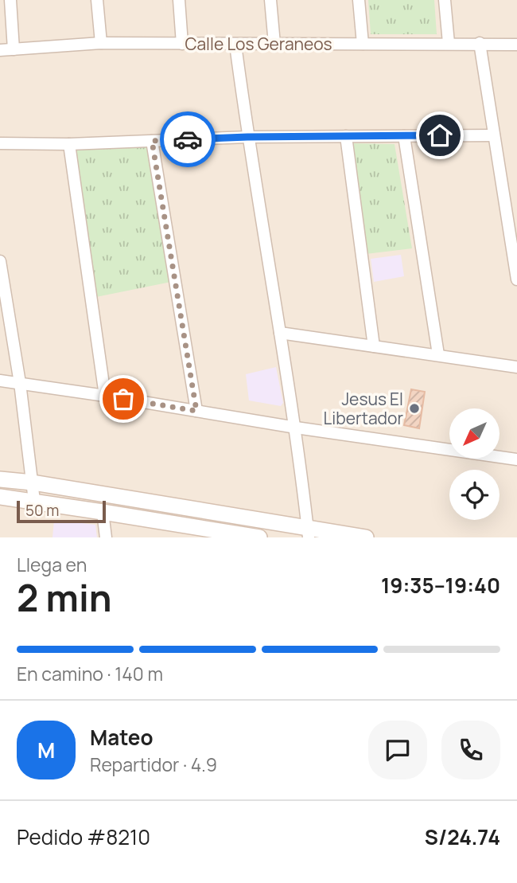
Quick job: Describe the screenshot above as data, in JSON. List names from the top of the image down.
{
  "streets": {
    "street": ["Calle Los Geraneos"]
  },
  "places": ["Jesus El Libertador"],
  "scale_bar": "50 m",
  "north": "bottom left",
  "page": {
    "scale": "50 m",
    "heading": ["2 min", "Llega en", "19:35–19:40"],
    "panel": [
      "Mateo",
      "Repartidor · 4.9",
      "Pedido #8210",
      "S/24.74"
    ],
    "bar": "En camino · 140 m",
    "round": "M"
  }
}
